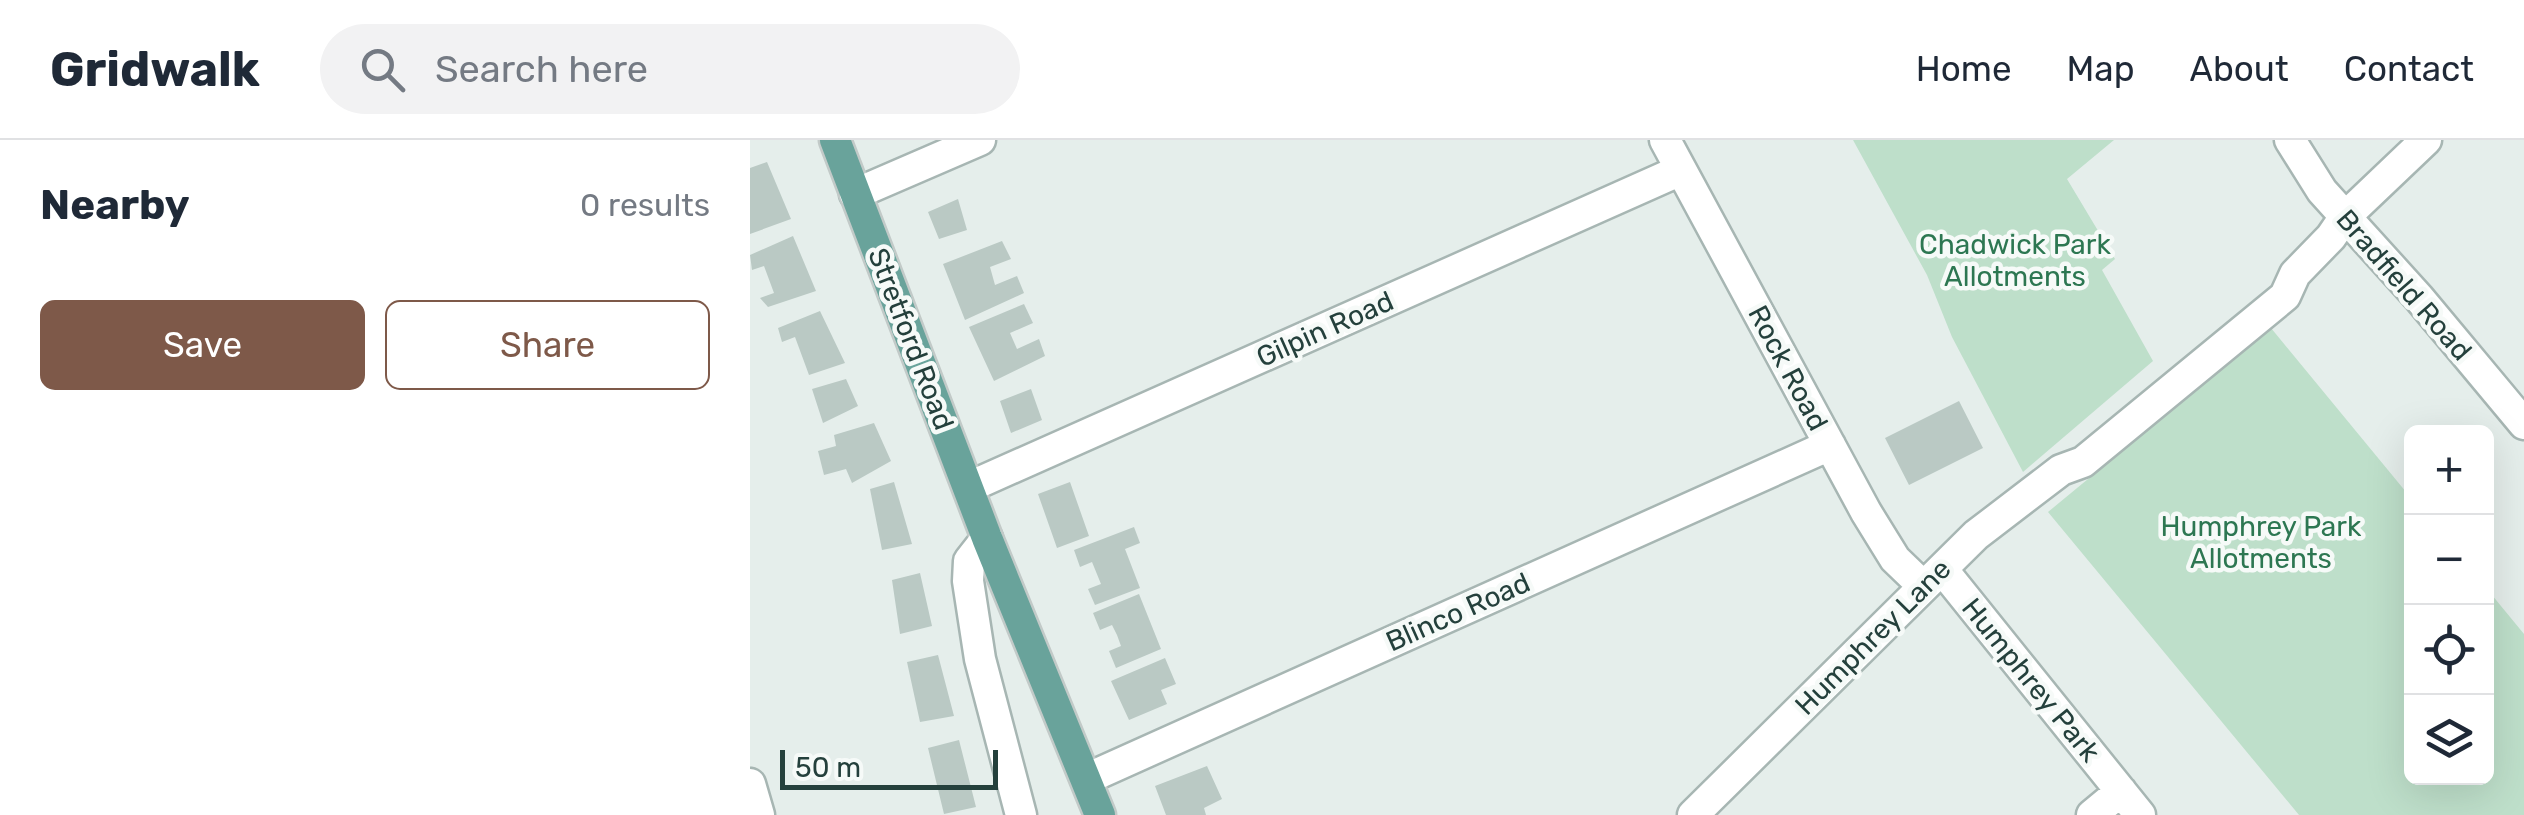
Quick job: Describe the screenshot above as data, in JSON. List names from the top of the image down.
{
  "streets": {
    "main road": ["Stretford Road"],
    "street": [
      "Bradfield Road",
      "Gilpin Road",
      "Rock Road",
      "Blinco Road",
      "Humphrey Lane",
      "Humphrey Park"
    ]
  },
  "crossings": [
    ["Bradfield Road", "Humphrey Lane"],
    ["Gilpin Road", "Stretford Road"],
    ["Gilpin Road", "Rock Road"],
    ["Stretford Road", "Blinco Road"],
    ["Rock Road", "Blinco Road"],
    ["Rock Road", "Humphrey Lane"],
    ["Rock Road", "Humphrey Park"],
    ["Humphrey Lane", "Humphrey Park"]
  ],
  "parks": ["Chadwick Park Allotments", "Humphrey Park Allotments"],
  "scale_bar": "50 m",
  "page": {
    "header": "Gridwalk",
    "search": "Search here",
    "nav": [
      "Home",
      "Map",
      "About",
      "Contact"
    ],
    "heading": ["Nearby", "0 results"],
    "buttons": ["Save", "Share"],
    "map_buttons": ["+", "−"],
    "scale": "50 m"
  }
}
